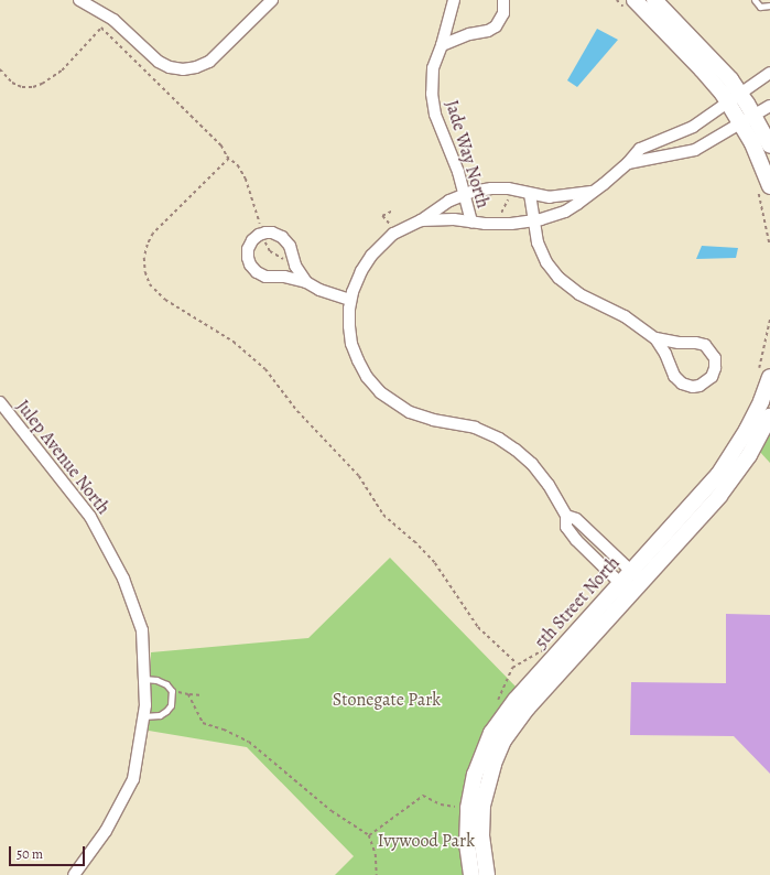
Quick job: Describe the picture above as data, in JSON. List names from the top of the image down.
{
  "streets": {
    "street": ["Jade Way North", "Julep Avenue North", "5th Street North"]
  },
  "parks": ["Stonegate Park", "Ivywood Park"],
  "scale_bar": "50 m"
}
